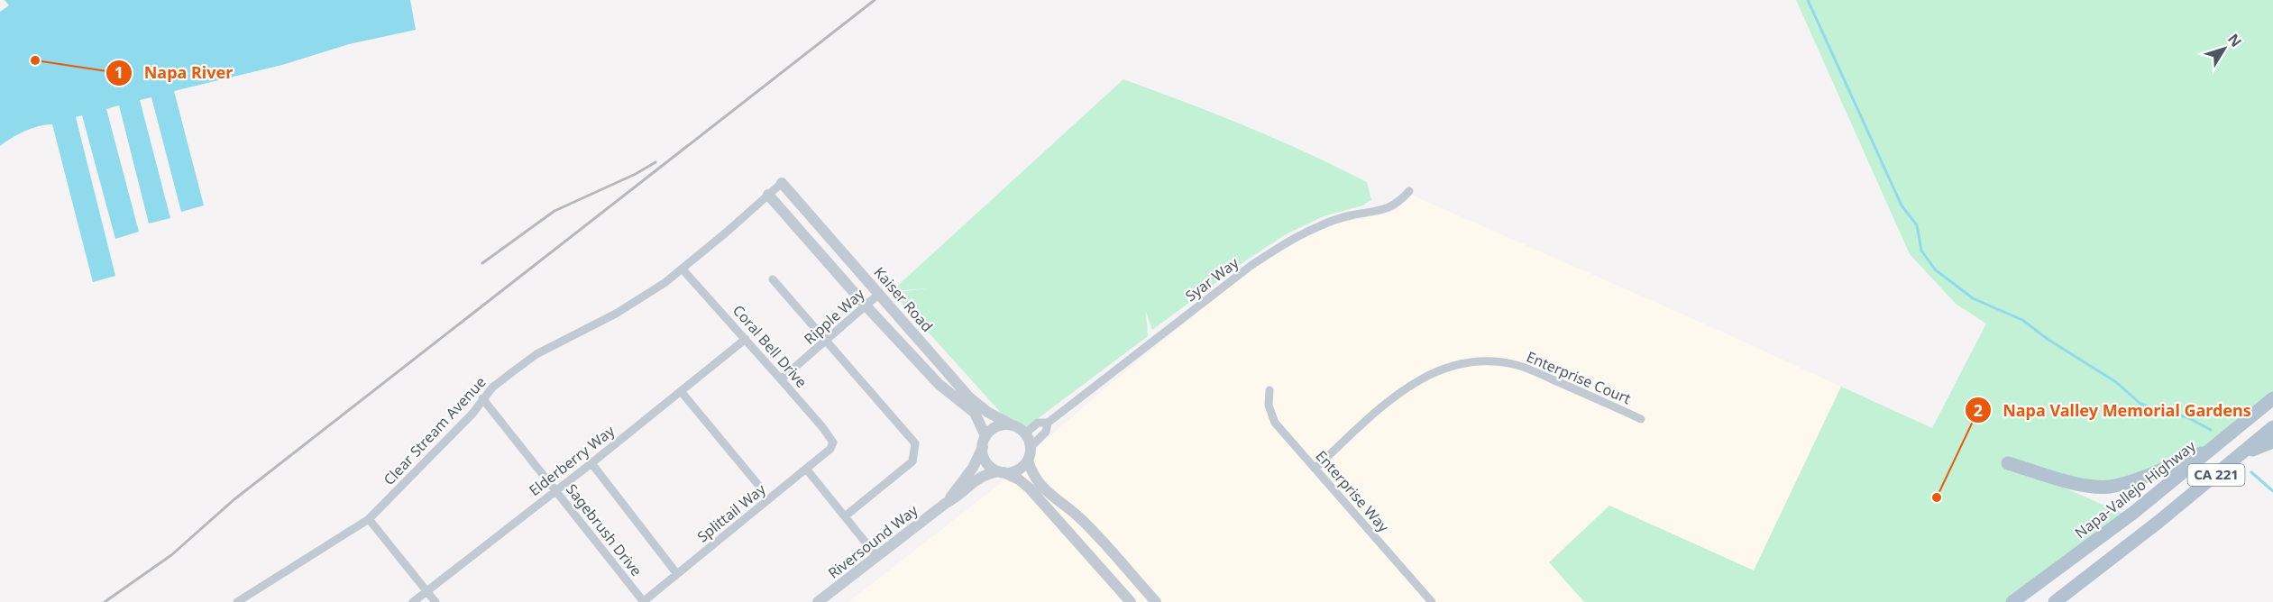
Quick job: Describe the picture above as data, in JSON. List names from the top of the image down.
{
  "streets": {
    "main road": ["CA 221", "Napa-Vallejo Highway"],
    "street": [
      "Syar Way",
      "Kaiser Road",
      "Ripple Way",
      "Coral Bell Drive",
      "Enterprise Court",
      "Clear Stream Avenue",
      "Elderberry Way",
      "Enterprise Way",
      "Splittail Way",
      "Sagebrush Drive",
      "Riversound Way"
    ]
  },
  "crossings": [
    ["Syar Way", "Kaiser Road"],
    ["Syar Way", "Riversound Way"],
    ["Kaiser Road", "Ripple Way"],
    ["Kaiser Road", "Clear Stream Avenue"],
    ["Kaiser Road", "Riversound Way"],
    ["Ripple Way", "Coral Bell Drive"],
    ["Coral Bell Drive", "Clear Stream Avenue"],
    ["Coral Bell Drive", "Elderberry Way"],
    ["Coral Bell Drive", "Splittail Way"],
    ["Enterprise Court", "Enterprise Way"],
    ["Clear Stream Avenue", "Sagebrush Drive"],
    ["Elderberry Way", "Sagebrush Drive"],
    ["Splittail Way", "Sagebrush Drive"]
  ],
  "places": ["Napa River", "Napa Valley Memorial Gardens"],
  "north": "top right"
}
